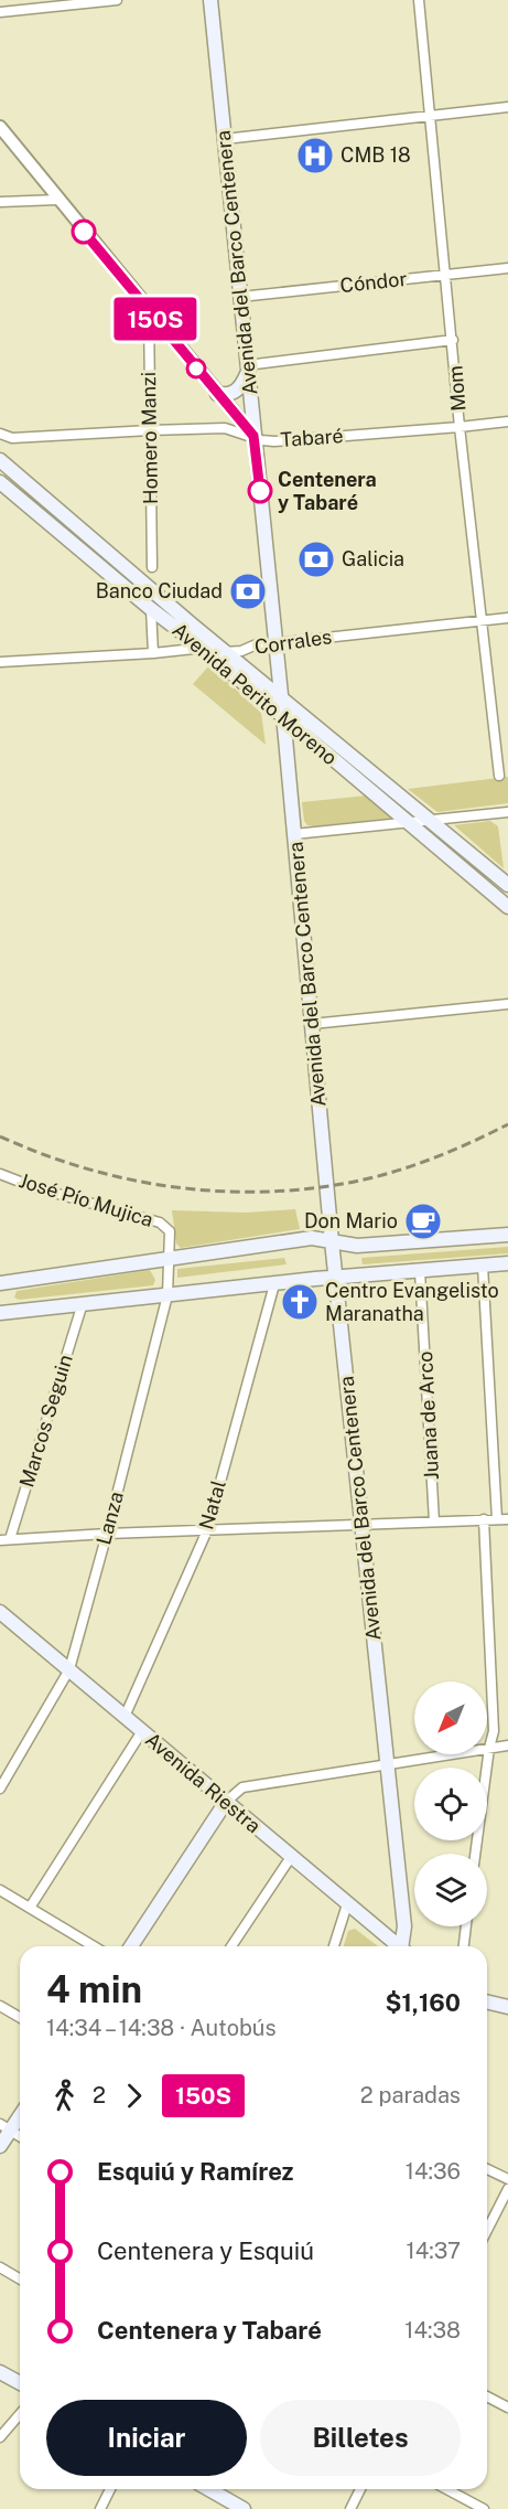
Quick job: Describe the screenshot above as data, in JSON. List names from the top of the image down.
{
  "streets": {
    "main road": ["Avenida del Barco Centenera", "Avenida Perito Moreno", "Avenida Riestra"],
    "street": [
      "Cóndor",
      "Mom",
      "Homero Manzi",
      "Tabaré",
      "Corrales",
      "José Pío Mujica",
      "Juana de Arco",
      "Marcos Seguin",
      "Natal",
      "Lanza"
    ]
  },
  "crossings": [
    ["Avenida del Barco Centenera", "Cóndor"],
    ["Avenida del Barco Centenera", "Tabaré"],
    ["Avenida del Barco Centenera", "Corrales"],
    ["Avenida del Barco Centenera", "Avenida Perito Moreno"],
    ["Cóndor", "Mom"],
    ["Mom", "Tabaré"],
    ["Mom", "Corrales"],
    ["Homero Manzi", "Tabaré"],
    ["Corrales", "Avenida Perito Moreno"],
    ["José Pío Mujica", "Lanza"],
    ["Natal", "Avenida Riestra"],
    ["Lanza", "Avenida Riestra"]
  ],
  "places": {
    "hospital": ["CMB 18"],
    "other": ["Centenera y Tabaré"],
    "bank": ["Galicia", "Banco Ciudad"],
    "cafe": ["Don Mario"],
    "church": ["Centro Evangelisto Maranatha"]
  },
  "lines": ["bus line 150S"],
  "north": "bottom left",
  "page": {
    "on_map": "150S",
    "heading": ["4 min", "14:34 – 14:38 · Autobús", "$1,160"],
    "legs": ["2", "150S", "2 paradas"],
    "list": [
      {
        "name": "Esquiú y Ramírez",
        "value": "14:36"
      },
      {
        "name": "Centenera y Esquiú",
        "value": "14:37"
      },
      {
        "name": "Centenera y Tabaré",
        "value": "14:38"
      }
    ],
    "buttons": ["Iniciar", "Billetes"]
  }
}
